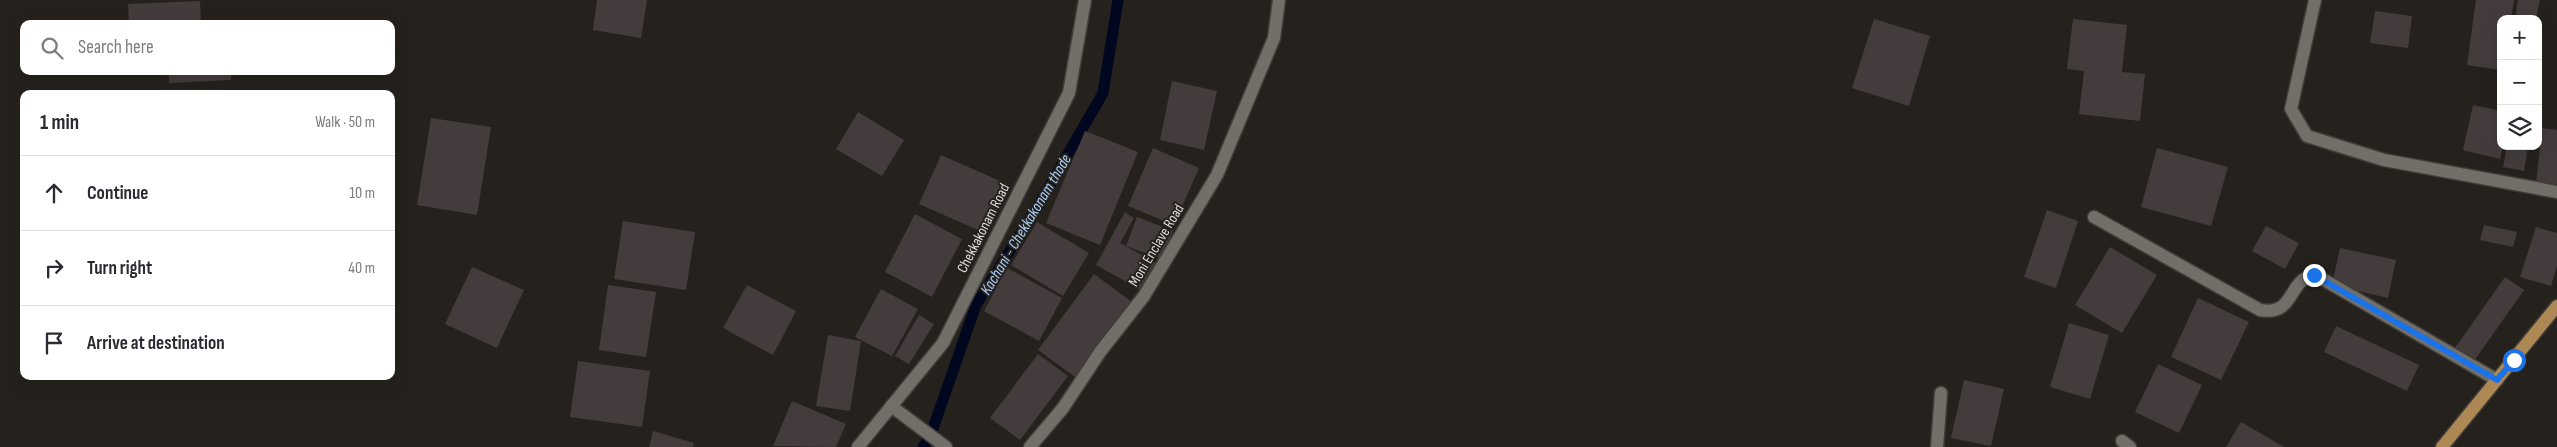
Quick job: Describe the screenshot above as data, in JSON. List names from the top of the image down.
{
  "streets": {
    "street": ["Chekkakonam Road", "Moni Enclave Road"]
  },
  "water": ["Kachani - Chekkakonam thode"],
  "page": {
    "map_buttons": ["+", "−"],
    "search": "Search here",
    "heading": ["1 min", "Walk · 50 m"],
    "list": [
      ["Continue", "10 m"],
      ["Turn right", "40 m"],
      "Arrive at destination"
    ]
  }
}
